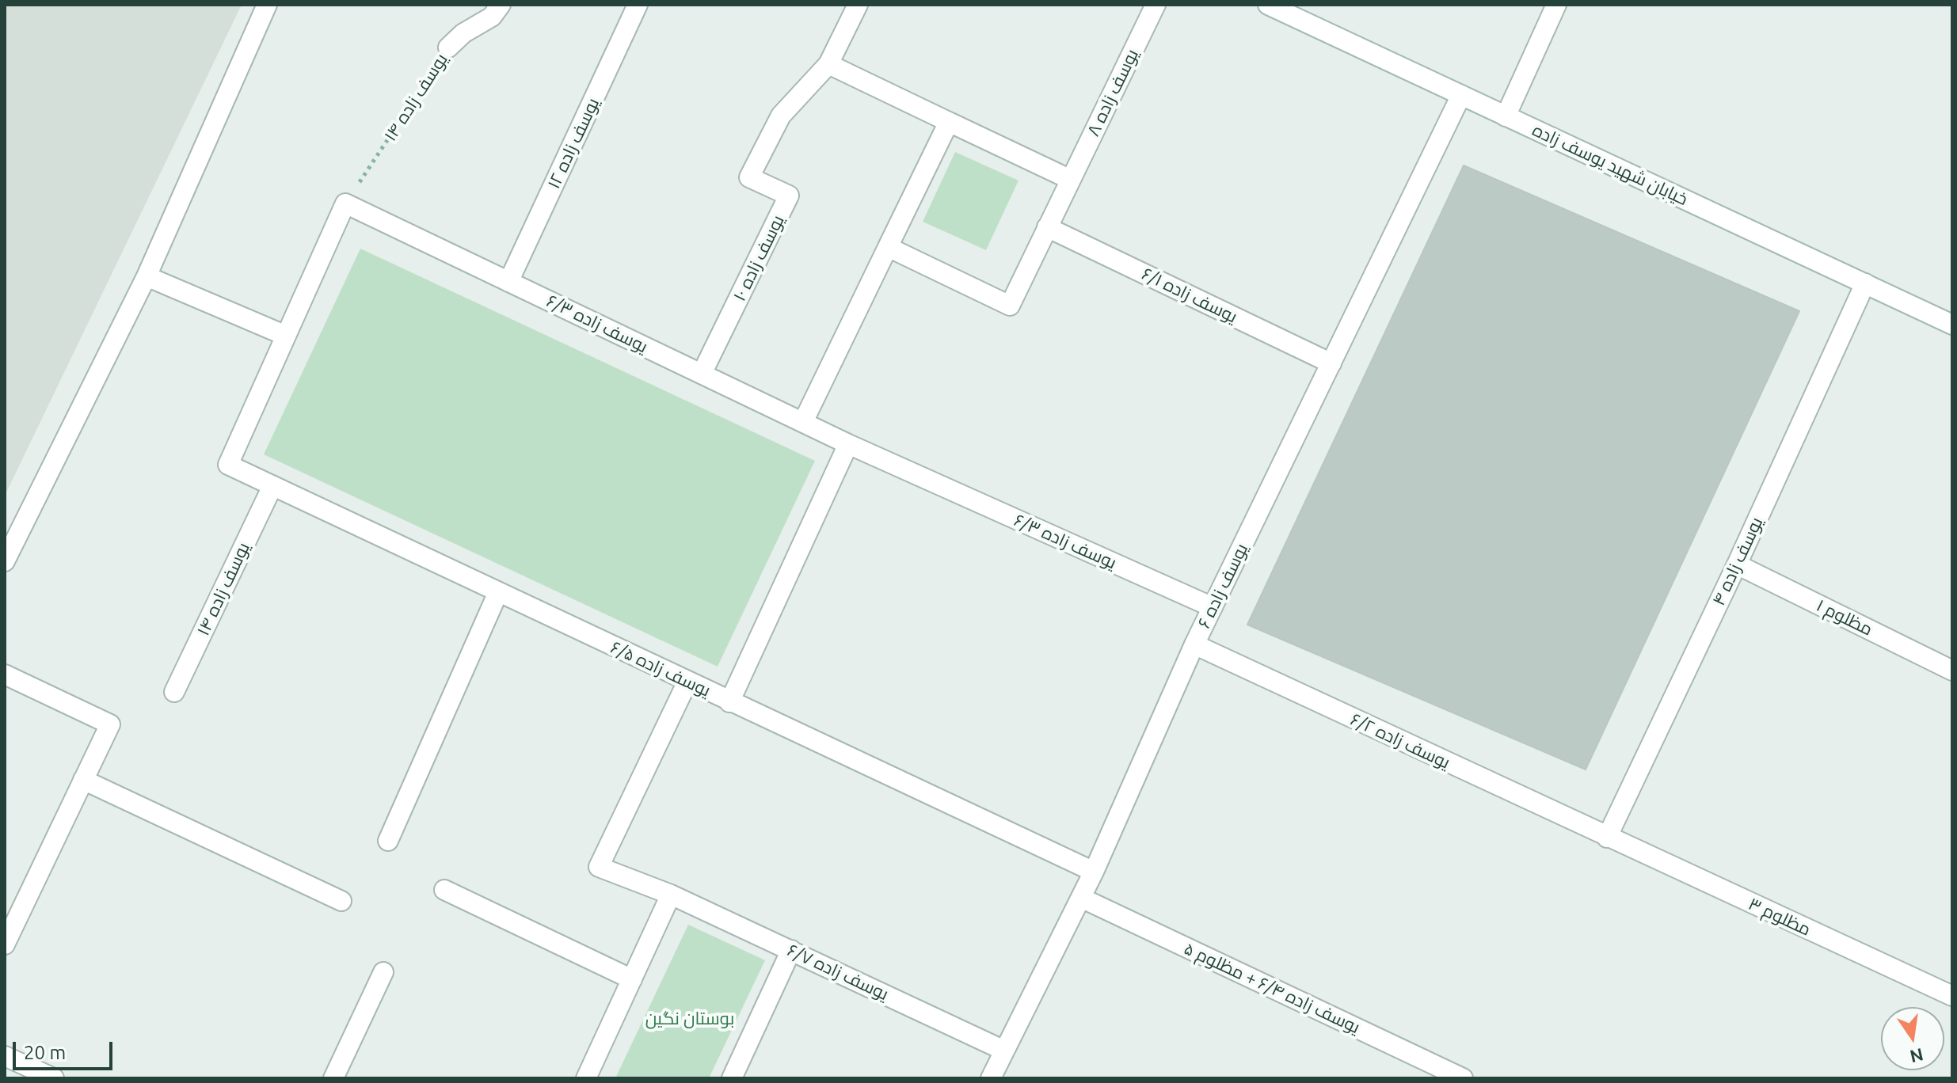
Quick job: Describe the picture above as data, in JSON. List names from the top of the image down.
{
  "streets": {
    "street": [
      "یوسف زاده ۸",
      "یوسف زاده ۱۴",
      "یوسف زاده ۱۲",
      "خیابان شهید یوسف زاده",
      "یوسف زاده ۱۰",
      "یوسف زاده ۶/۱",
      "یوسف زاده ۶/۳",
      "یوسف زاده ۴",
      "یوسف زاده ۶",
      "مظلوم ۱",
      "یوسف زاده ۶/۵",
      "یوسف زاده ۶/۲",
      "مظلوم ۳",
      "یوسف زاده ۶/۷",
      "یوسف زاده ۶/۴ + مظلوم ۵"
    ]
  },
  "crossings": [
    ["یوسف زاده ۸", "یوسف زاده ۶/۱"],
    ["یوسف زاده ۱۴", "یوسف زاده ۶/۳"],
    ["یوسف زاده ۱۴", "یوسف زاده ۶/۵"],
    ["یوسف زاده ۱۲", "یوسف زاده ۶/۳"],
    ["خیابان شهید یوسف زاده", "یوسف زاده ۴"],
    ["خیابان شهید یوسف زاده", "یوسف زاده ۶"],
    ["یوسف زاده ۱۰", "یوسف زاده ۶/۳"],
    ["یوسف زاده ۶/۱", "یوسف زاده ۶"],
    ["یوسف زاده ۶/۳", "یوسف زاده ۶"],
    ["یوسف زاده ۴", "مظلوم ۱"],
    ["یوسف زاده ۴", "یوسف زاده ۶/۲"],
    ["یوسف زاده ۴", "مظلوم ۳"],
    ["یوسف زاده ۶", "یوسف زاده ۶/۵"],
    ["یوسف زاده ۶", "یوسف زاده ۶/۲"],
    ["یوسف زاده ۶", "یوسف زاده ۶/۷"],
    ["یوسف زاده ۶", "یوسف زاده ۶/۴ + مظلوم ۵"],
    ["یوسف زاده ۶/۵", "یوسف زاده ۶/۷"],
    ["یوسف زاده ۶/۲", "مظلوم ۳"]
  ],
  "parks": ["بوستان نگین"],
  "scale_bar": "20 m",
  "north": "bottom"
}
